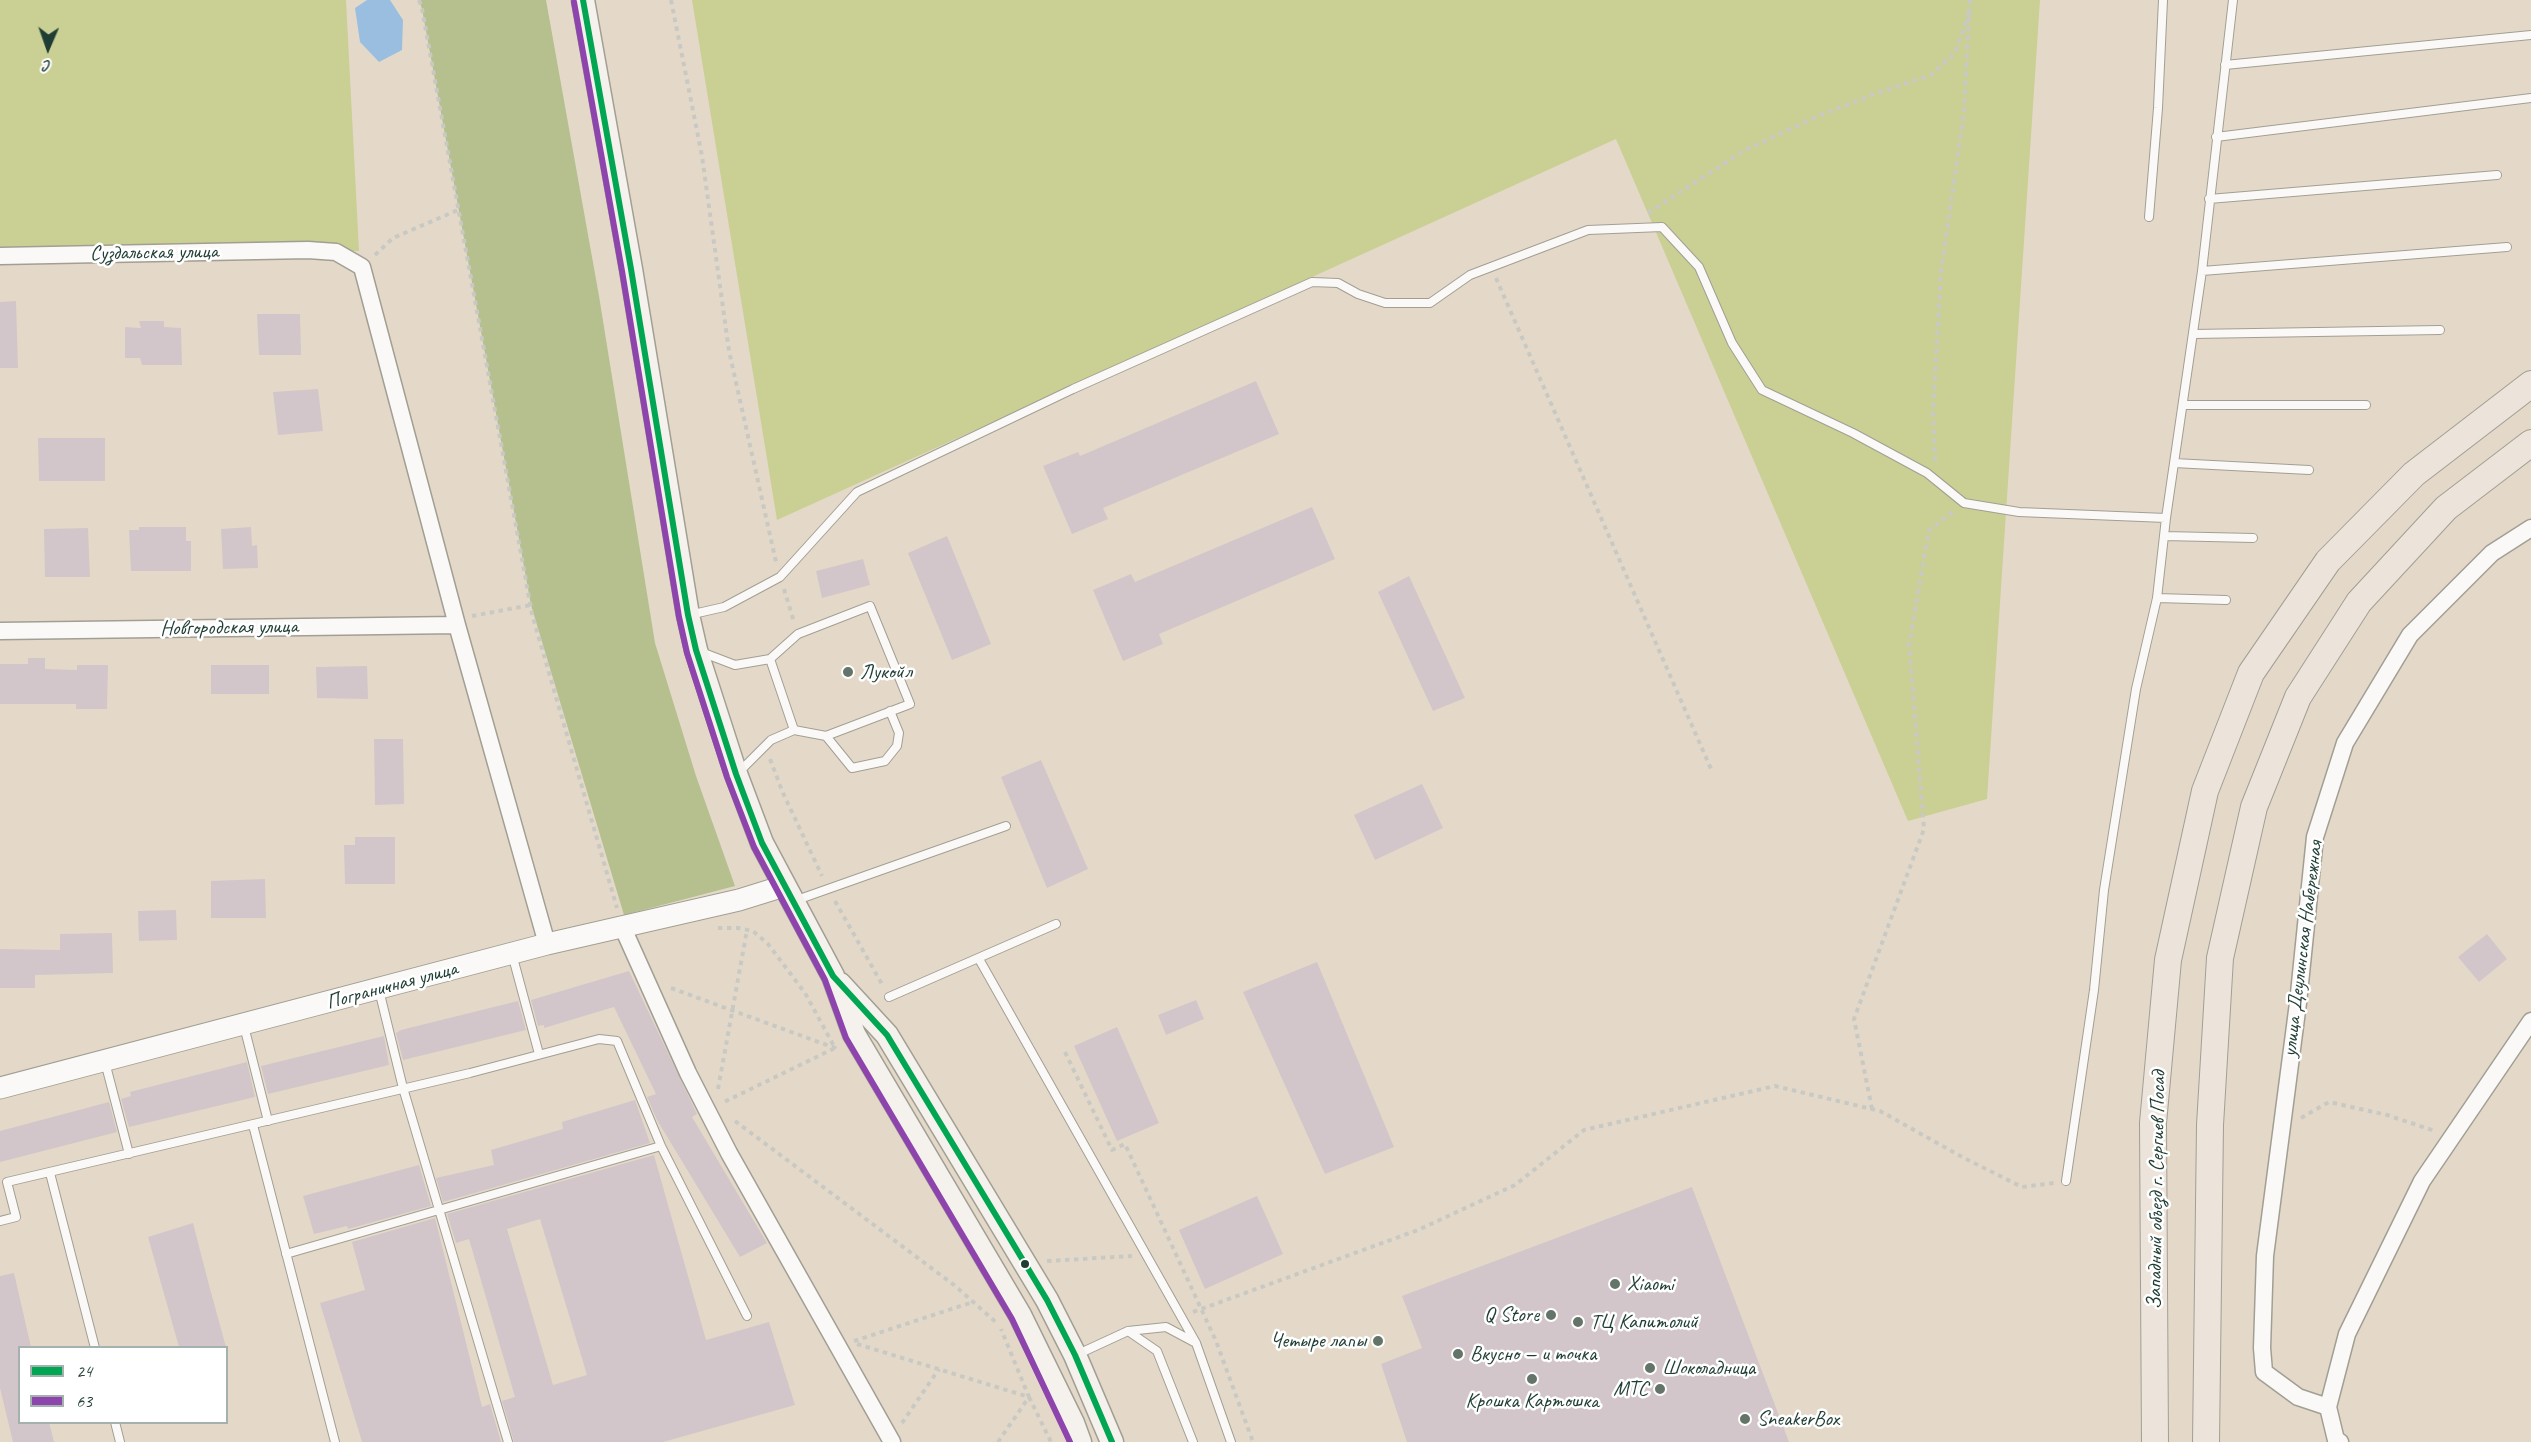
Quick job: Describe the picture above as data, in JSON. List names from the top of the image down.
{
  "streets": {
    "main road": ["Западный объезд г. Сергиев Посад"],
    "street": [
      "Суздальская улица",
      "Новгородская улица",
      "улица Деулинская Набережная",
      "Пограничная улица"
    ]
  },
  "places": [
    "Лукойл",
    "Xiaomi",
    "Q Store",
    "ТЦ Капитолий",
    "Четыре лапы",
    "Вкусно — и точка",
    "Шоколадница",
    "Крошка Картошка",
    "МТС",
    "SneakerBox"
  ],
  "lines": ["transit line 24", "transit line 63"],
  "legend": ["24", "63"],
  "north": "bottom"
}
